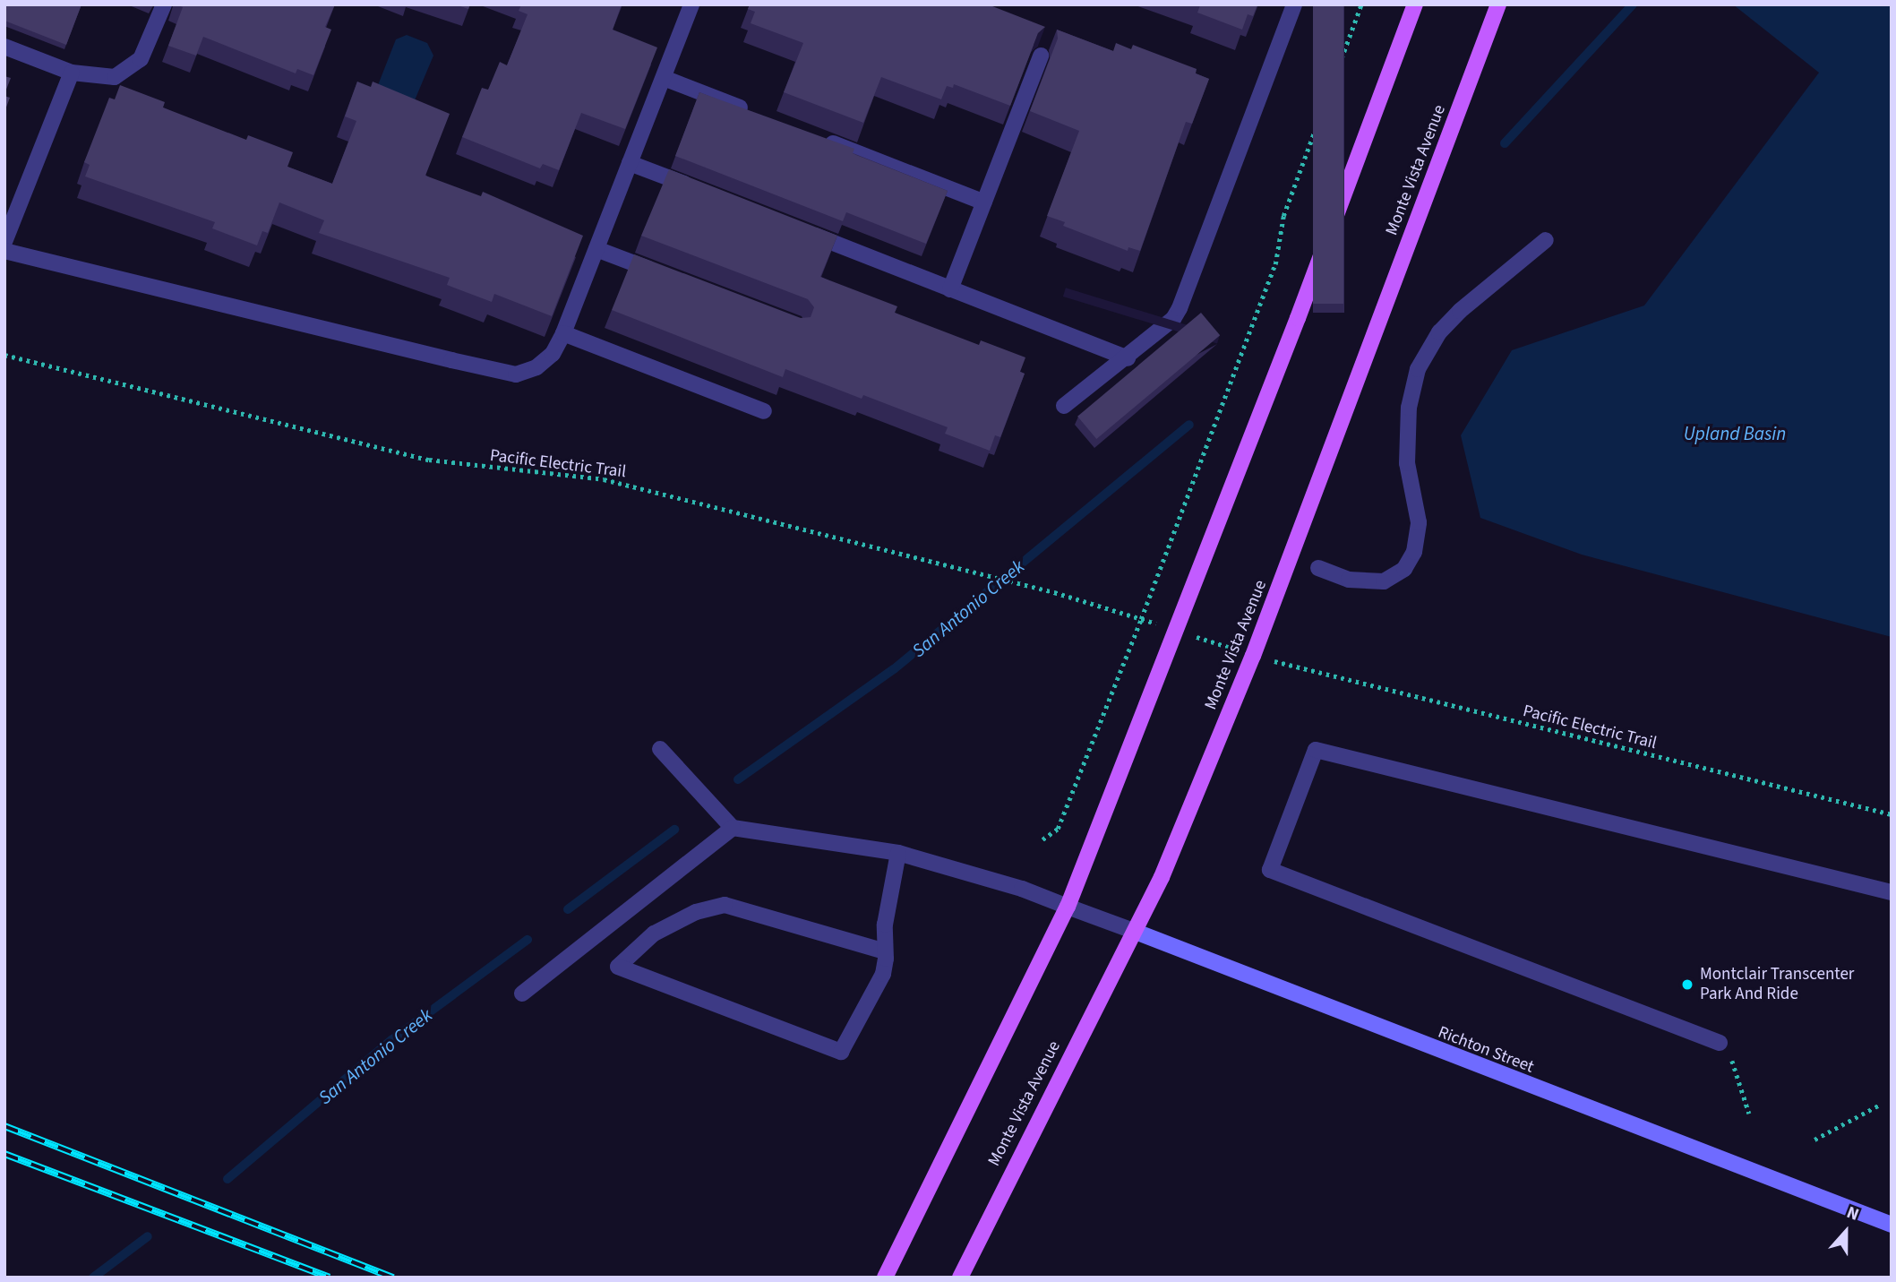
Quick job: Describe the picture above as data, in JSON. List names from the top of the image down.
{
  "streets": {
    "main road": ["Monte Vista Avenue"],
    "street": ["Richton Street"],
    "path": ["Pacific Electric Trail"]
  },
  "crossings": [
    ["Monte Vista Avenue", "Pacific Electric Trail"],
    ["Monte Vista Avenue", "Richton Street"]
  ],
  "water": ["Upland Basin", "San Antonio Creek"],
  "places": ["Montclair Transcenter Park And Ride"],
  "north": "top"
}
